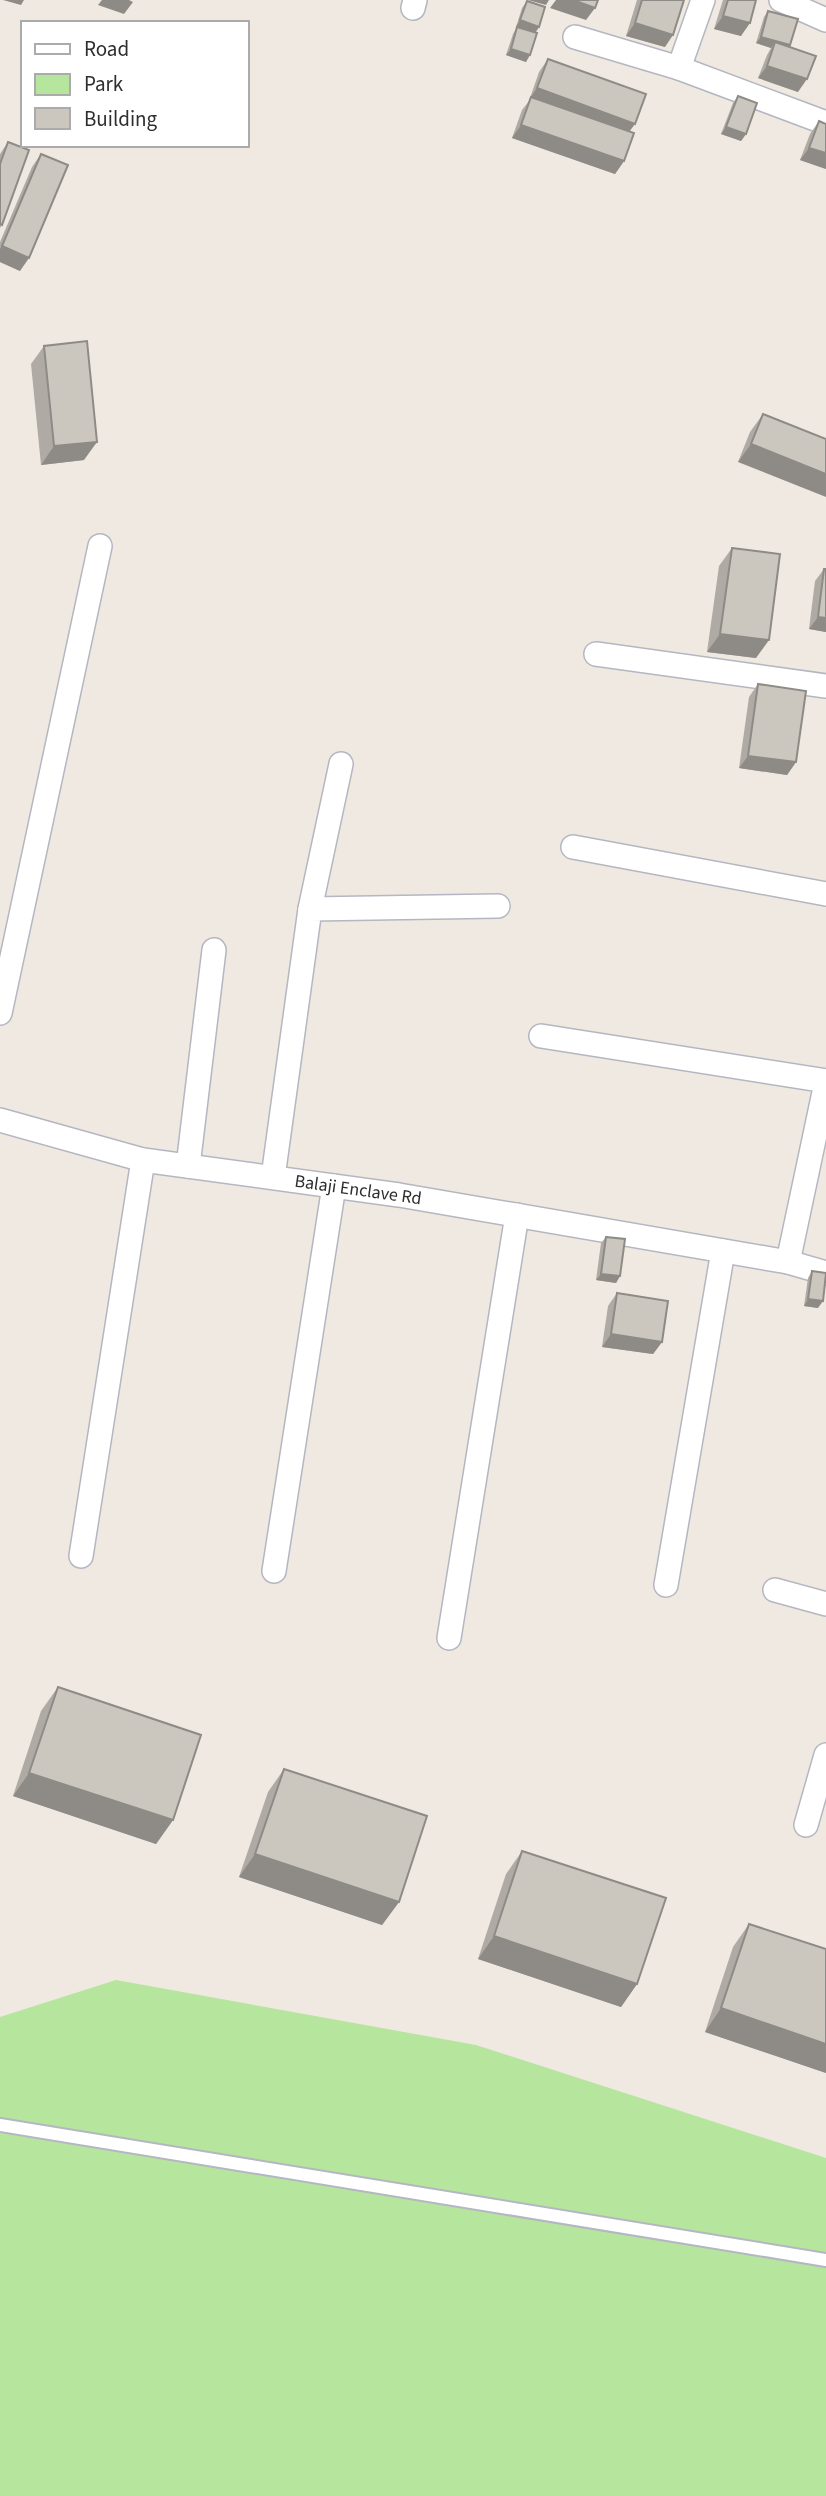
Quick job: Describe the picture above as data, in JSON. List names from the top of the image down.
{
  "streets": {
    "street": ["Balaji Enclave Rd"]
  },
  "legend": ["Road", "Park", "Building"]
}
